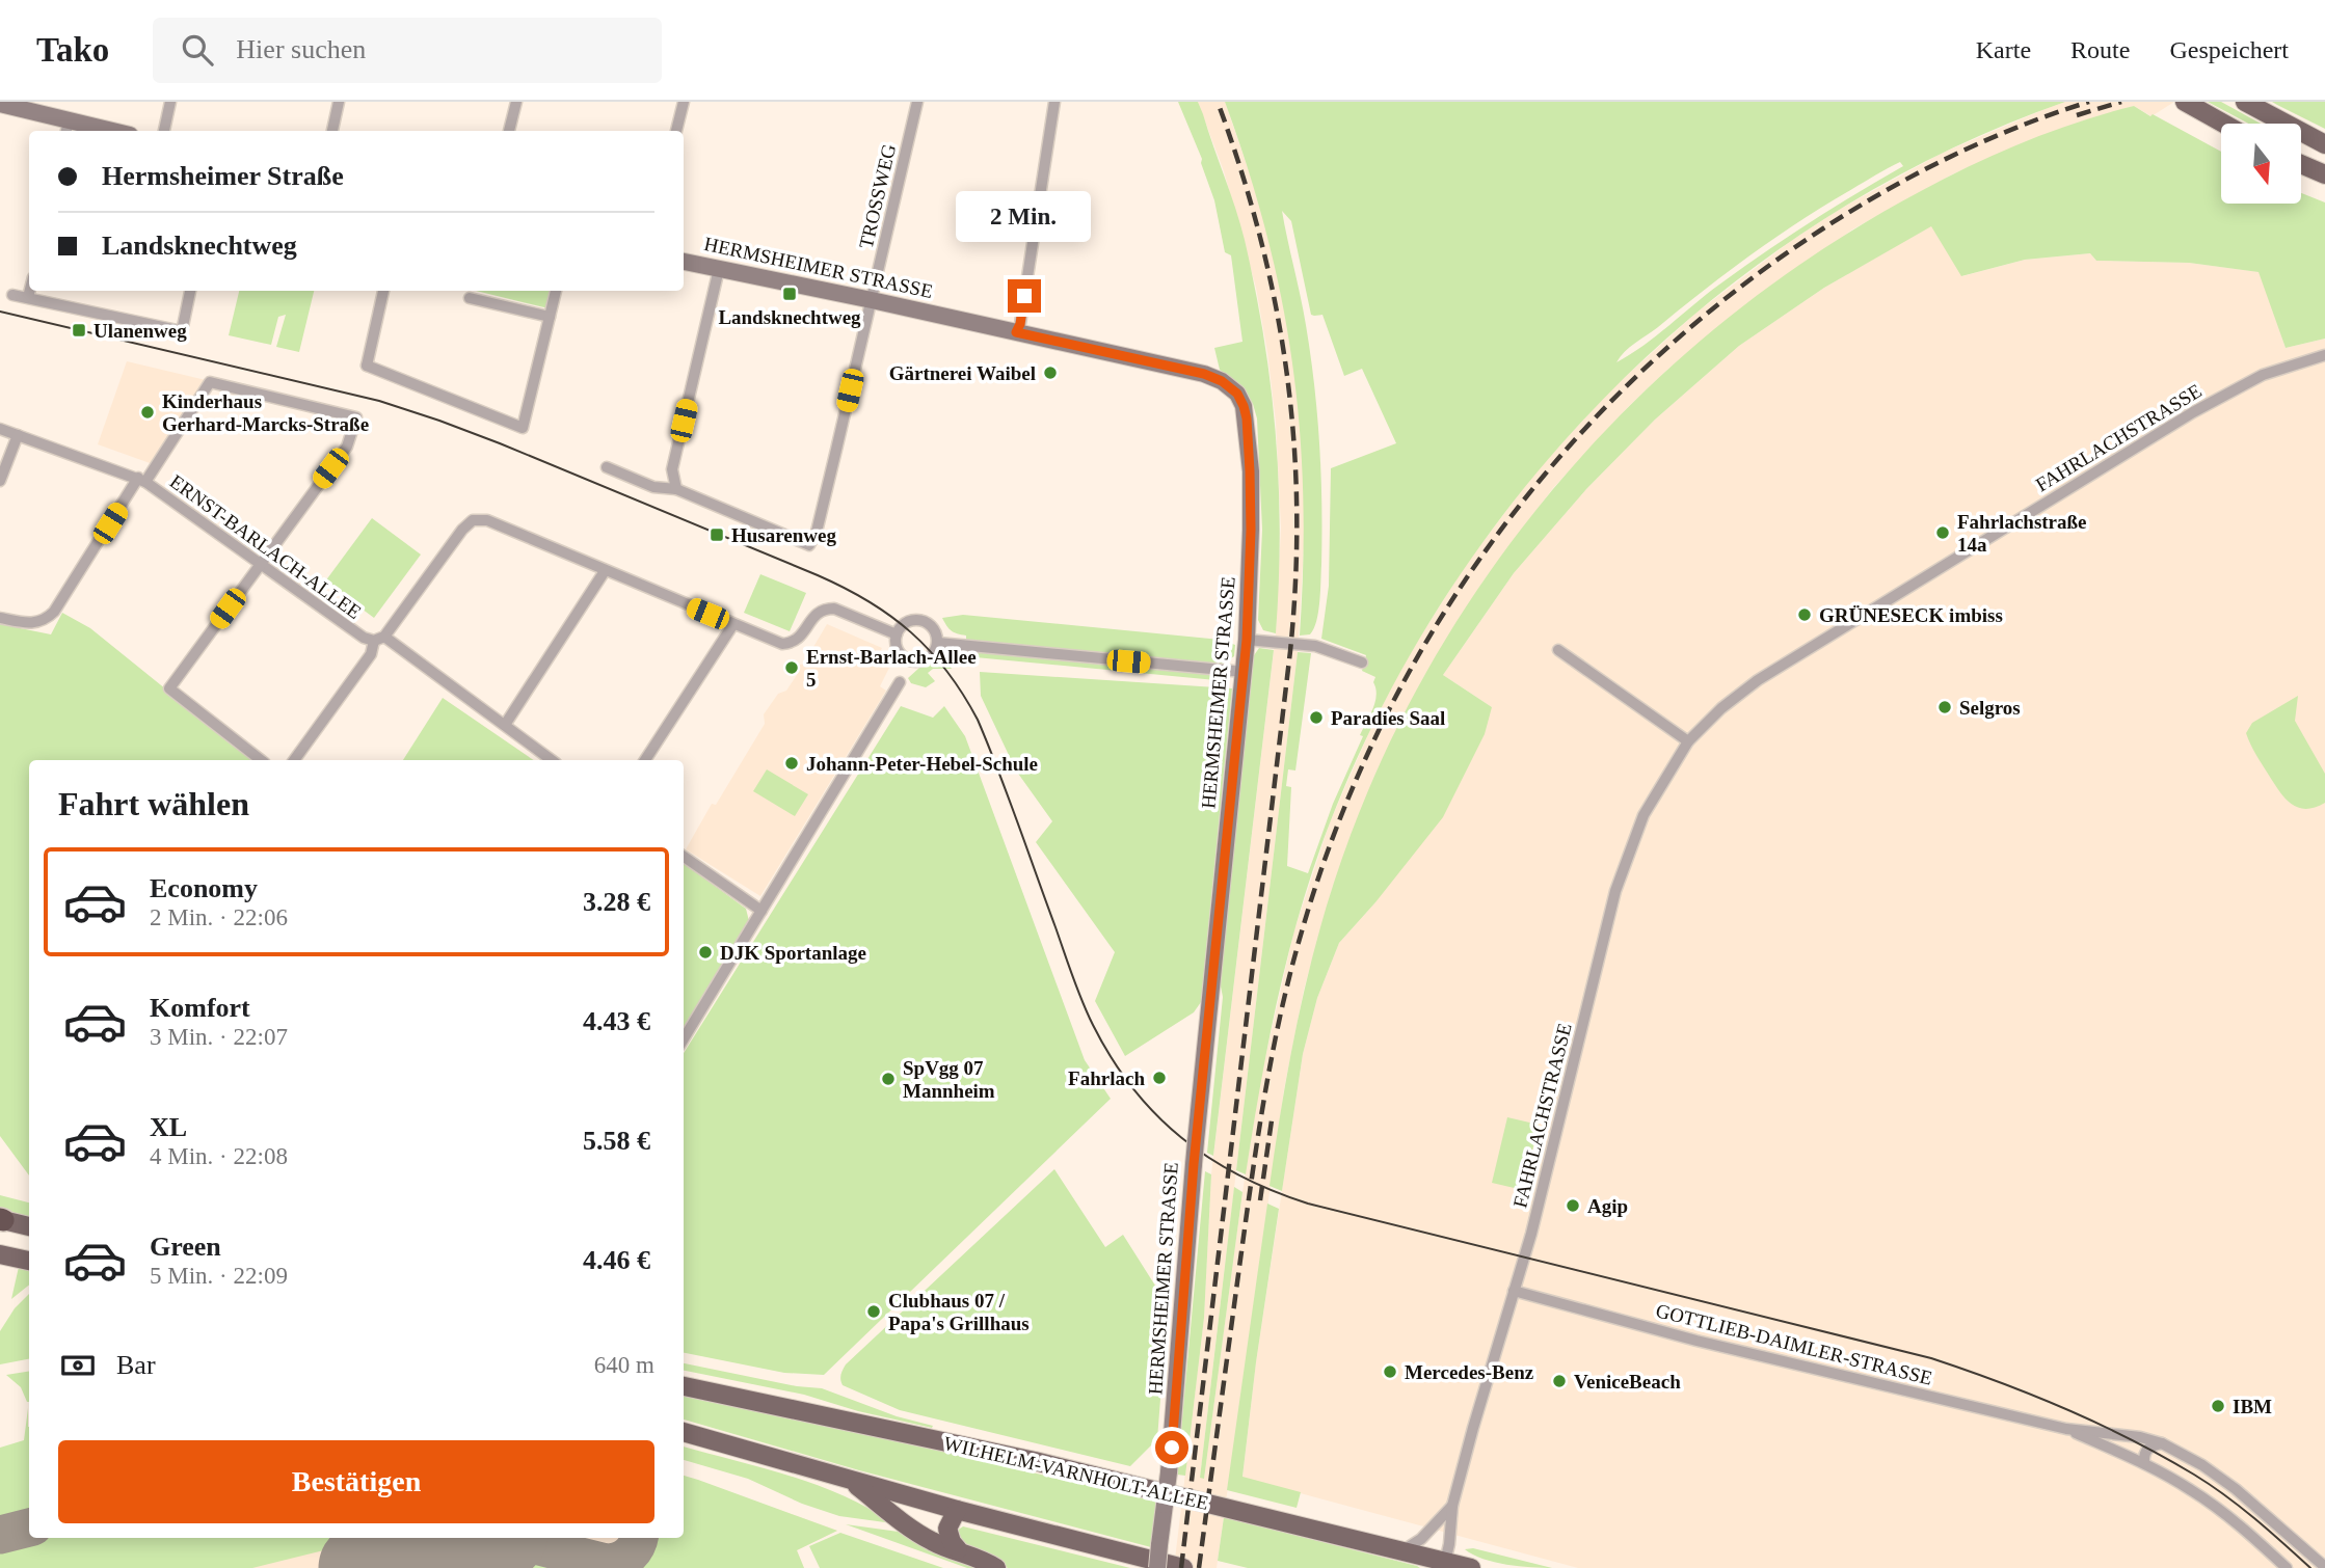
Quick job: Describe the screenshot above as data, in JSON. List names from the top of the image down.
{
  "streets": {
    "main road": ["WILHELM-VARNHOLT-ALLEE"],
    "street": [
      "TROSSWEG",
      "HERMSHEIMER STRASSE",
      "FAHRLACHSTRASSE",
      "ERNST-BARLACH-ALLEE",
      "GOTTLIEB-DAIMLER-STRASSE"
    ]
  },
  "crossings": [
    ["TROSSWEG", "HERMSHEIMER STRASSE"],
    ["FAHRLACHSTRASSE", "GOTTLIEB-DAIMLER-STRASSE"],
    ["FAHRLACHSTRASSE", "WILHELM-VARNHOLT-ALLEE"]
  ],
  "places": {
    "transit": ["Landsknechtweg", "Ulanenweg", "Husarenweg"],
    "other": [
      "Gärtnerei Waibel",
      "Kinderhaus Gerhard-Marcks-Straße",
      "Fahrlachstraße 14a",
      "GRÜNESECK imbiss",
      "Ernst-Barlach-Allee 5",
      "Selgros",
      "Paradies Saal",
      "Johann-Peter-Hebel-Schule",
      "DJK Sportanlage",
      "Fahrlach",
      "SpVgg 07 Mannheim",
      "Agip",
      "Clubhaus 07 / Papa's Grillhaus",
      "Mercedes-Benz",
      "VeniceBeach",
      "IBM"
    ]
  },
  "north": "bottom",
  "page": {
    "header": "Tako",
    "search": "Hier suchen",
    "nav": ["Karte", "Route", "Gespeichert"],
    "banner": ["Hermsheimer Straße", "Landsknechtweg"],
    "bubble": "2 Min.",
    "heading": "Fahrt wählen",
    "list": [
      {
        "name": "Economy",
        "note": "2 Min. · 22:06",
        "value": "3.28 €"
      },
      {
        "name": "Komfort",
        "note": "3 Min. · 22:07",
        "value": "4.43 €"
      },
      {
        "name": "XL",
        "note": "4 Min. · 22:08",
        "value": "5.58 €"
      },
      {
        "name": "Green",
        "note": "5 Min. · 22:09",
        "value": "4.46 €"
      }
    ],
    "pay": ["Bar", "640 m"],
    "buttons": "Bestätigen"
  }
}
